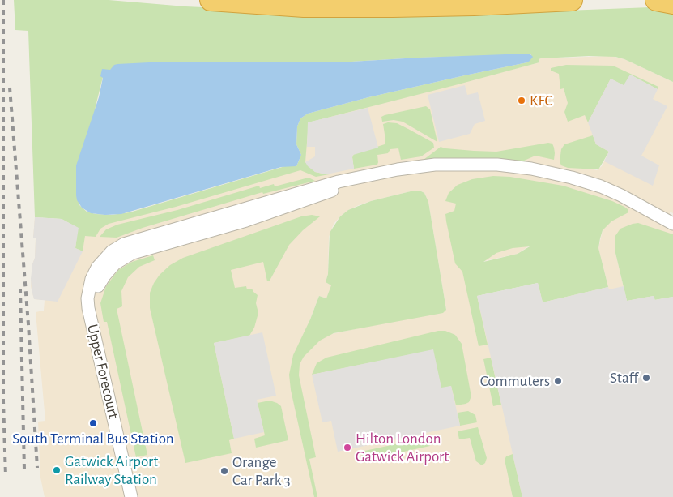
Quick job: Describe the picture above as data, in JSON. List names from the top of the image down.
{
  "streets": {
    "street": ["Upper Forecourt"]
  },
  "places": [
    "KFC",
    "Staff",
    "Commuters",
    "South Terminal Bus Station",
    "Hilton London Gatwick Airport",
    "Gatwick Airport Railway Station",
    "Orange Car Park 3"
  ]
}
